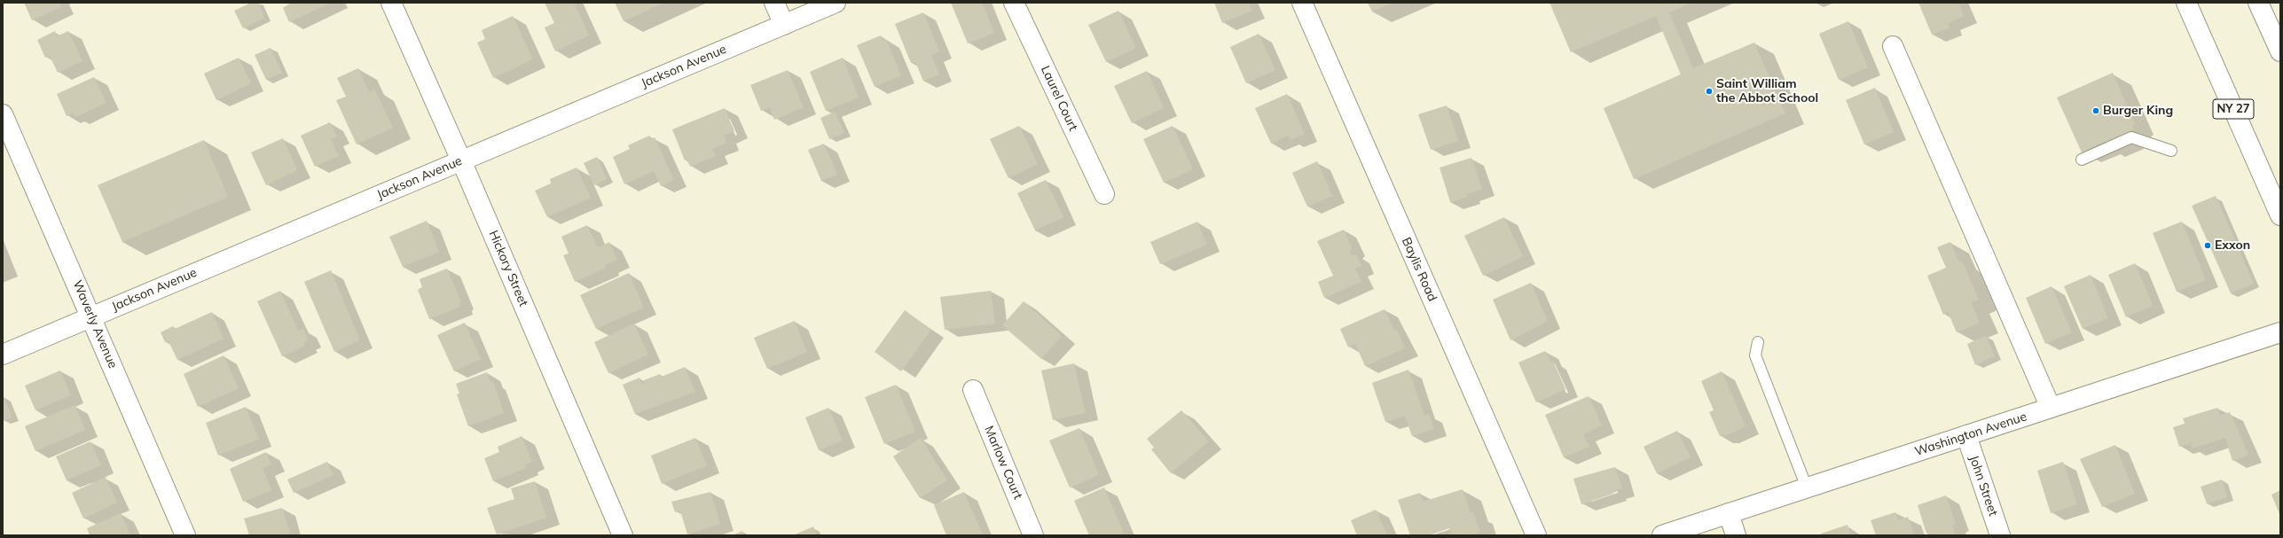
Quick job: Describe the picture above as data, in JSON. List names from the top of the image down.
{
  "streets": {
    "main road": [
      "Jackson Avenue",
      "Laurel Court",
      "NY 27",
      "Hickory Street",
      "Baylis Road",
      "Waverly Avenue",
      "Washington Avenue",
      "Marlow Court",
      "John Street"
    ]
  },
  "crossings": [
    ["Jackson Avenue", "Hickory Street"],
    ["Jackson Avenue", "Waverly Avenue"],
    ["Washington Avenue", "John Street"]
  ],
  "places": ["Saint William the Abbot School", "Burger King", "Exxon"]
}
